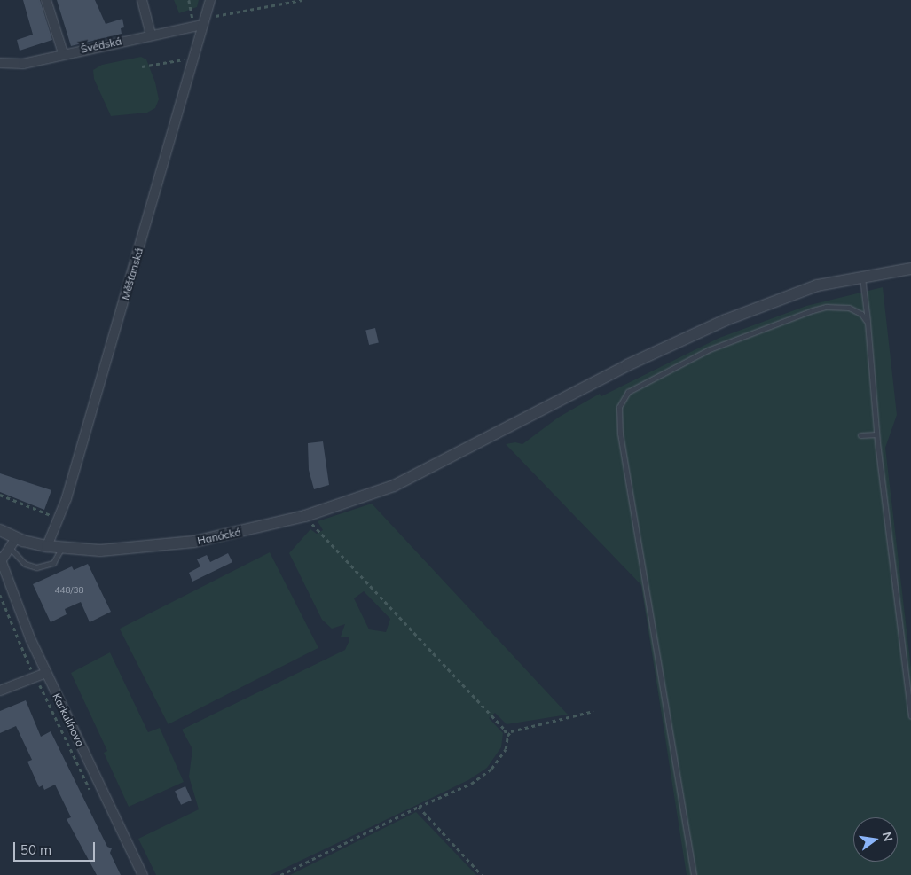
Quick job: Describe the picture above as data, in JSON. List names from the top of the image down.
{
  "streets": {
    "street": [
      "Švédská",
      "Měšťanská",
      "Hanácká",
      "Karkulínova"
    ]
  },
  "crossings": [
    ["Švédská", "Měšťanská"],
    ["Měšťanská", "Hanácká"],
    ["Hanácká", "Karkulínova"]
  ],
  "house_numbers": ["448/38"],
  "scale_bar": "50 m",
  "north": "right"
}
